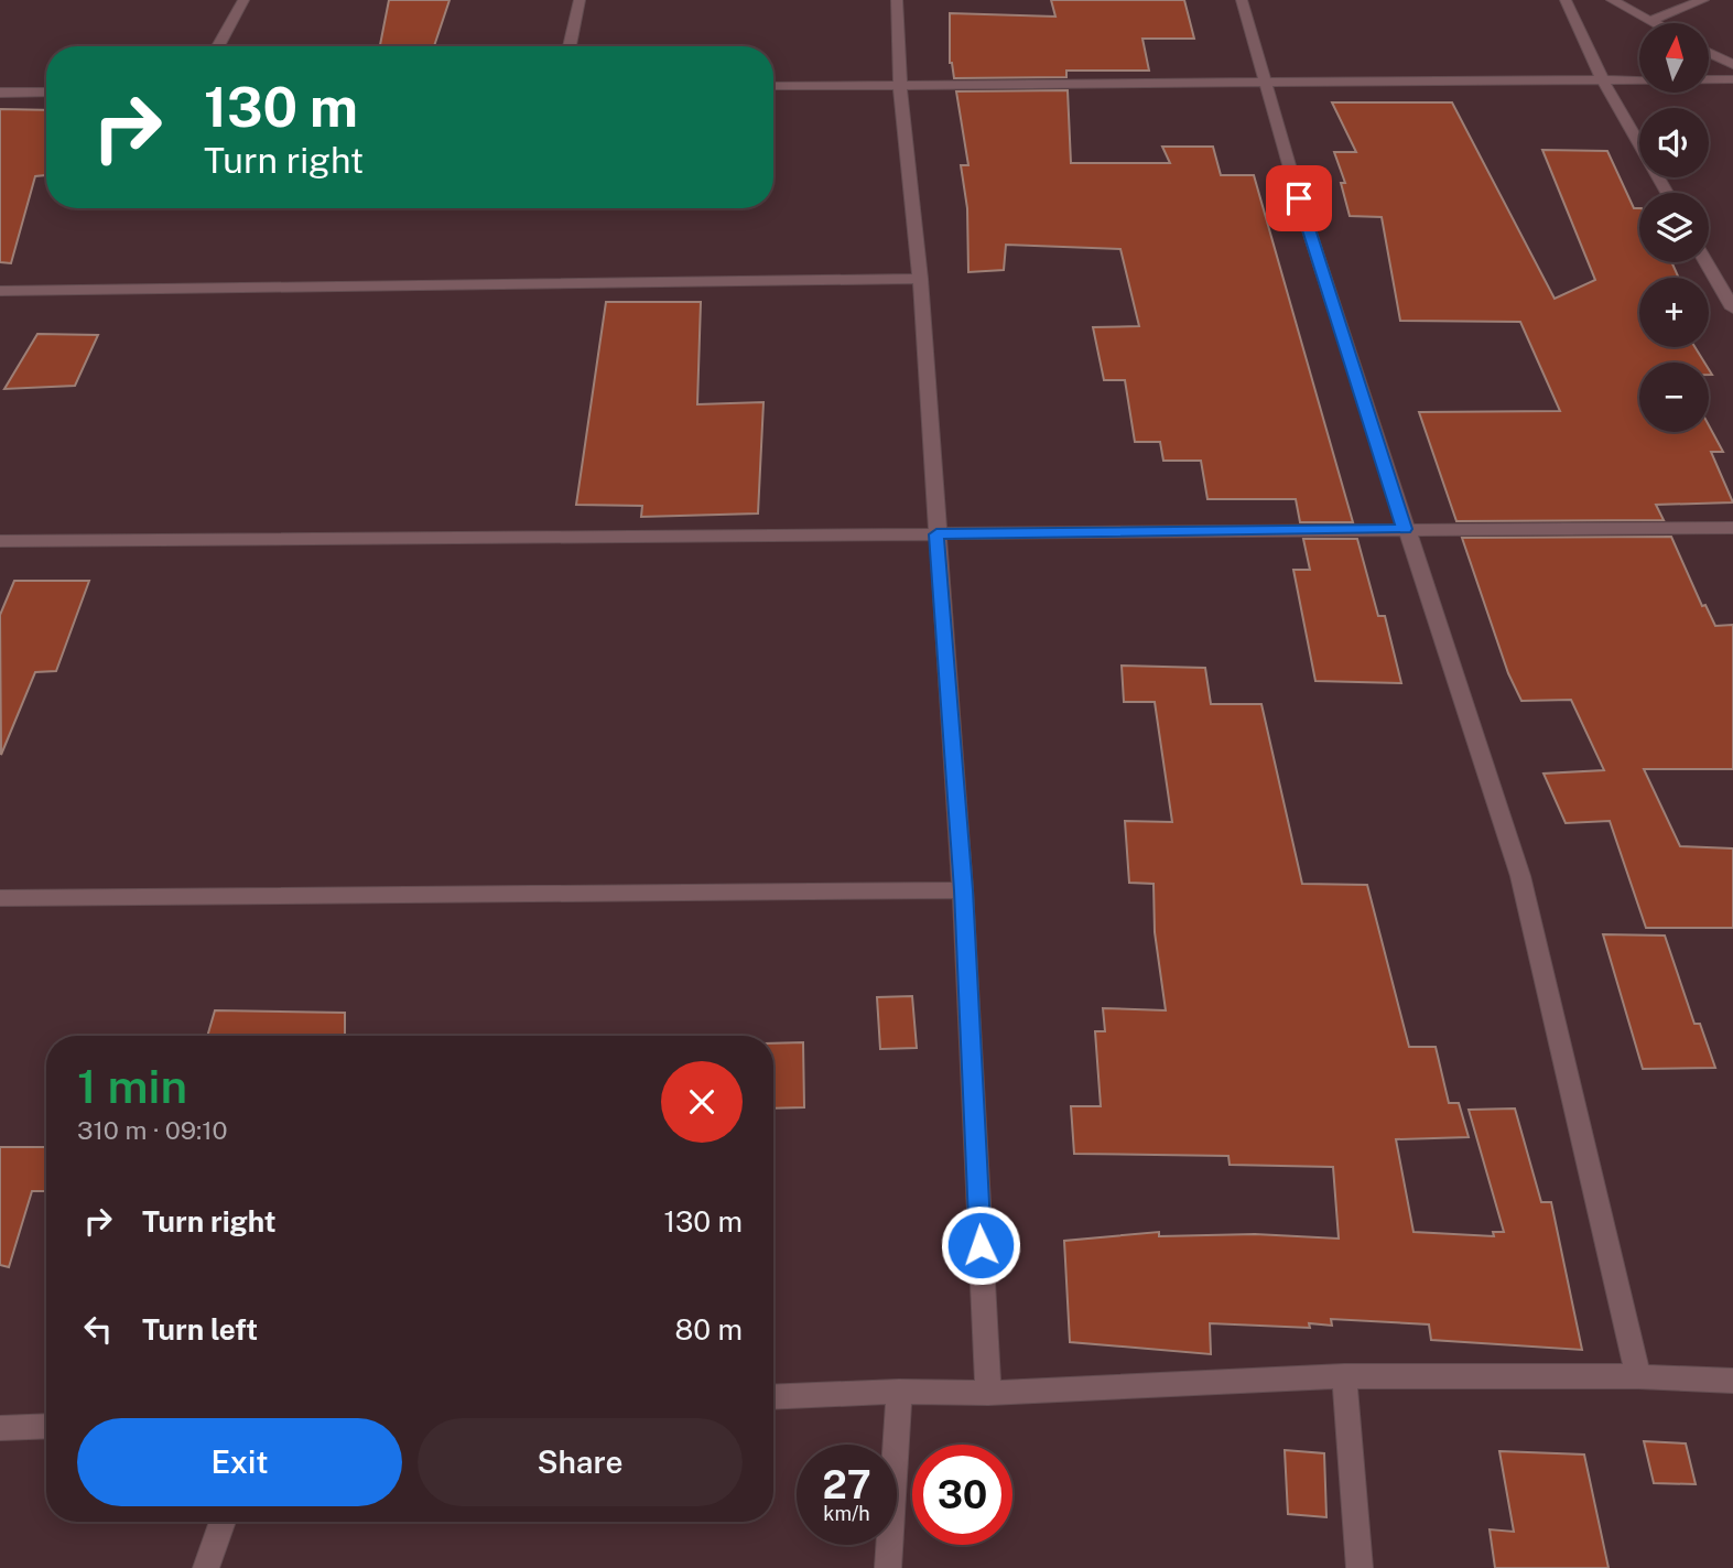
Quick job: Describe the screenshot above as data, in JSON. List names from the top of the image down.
{
  "north": "top",
  "page": {
    "map_buttons": ["+", "−"],
    "turn": ["130 m", "Turn right"],
    "heading": ["1 min", "310 m · 09:10"],
    "list": [
      {
        "name": "Turn right",
        "value": "130 m"
      },
      {
        "name": "Turn left",
        "value": "80 m"
      }
    ],
    "buttons": ["Exit", "Share"],
    "speed": "27 km/h",
    "limit": "30"
  }
}
